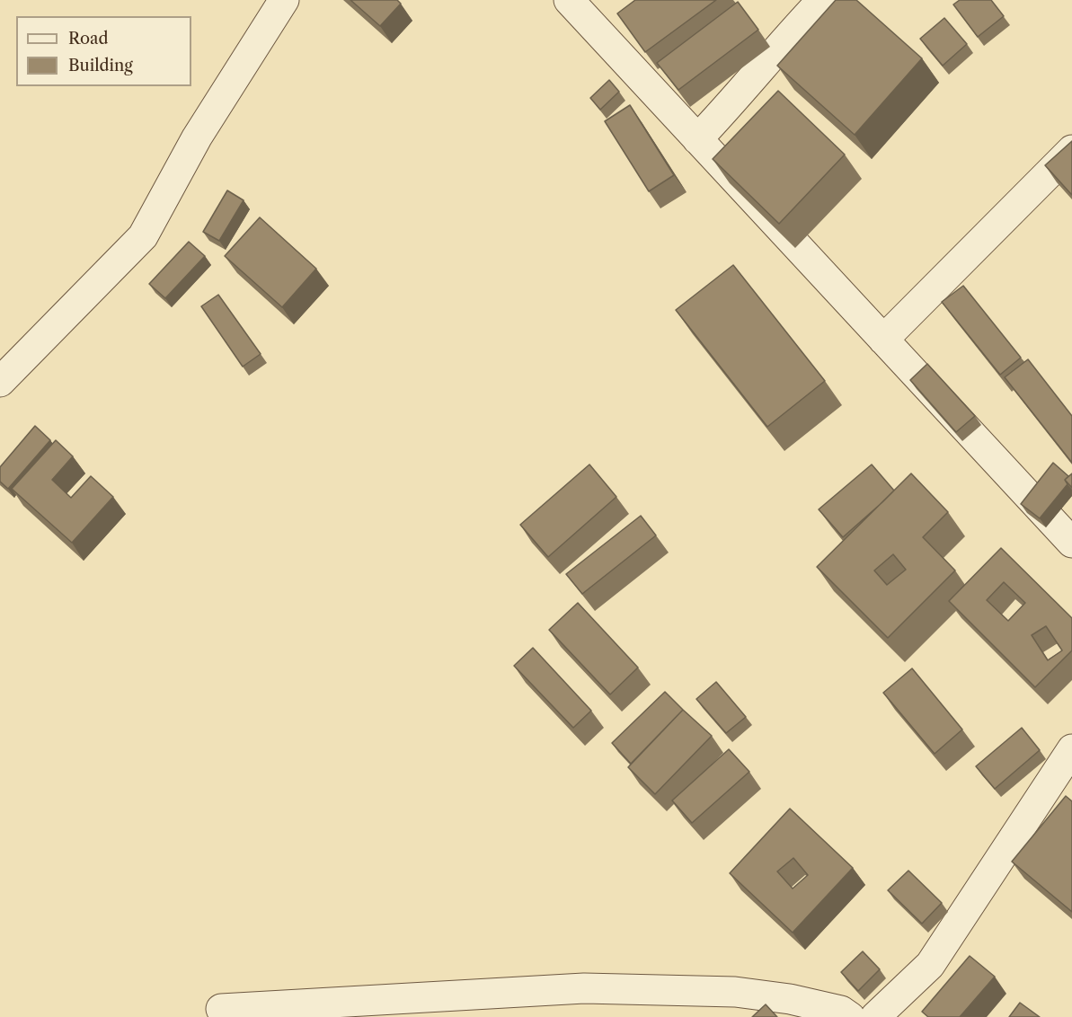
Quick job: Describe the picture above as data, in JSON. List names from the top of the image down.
{
  "legend": ["Road", "Building"]
}
